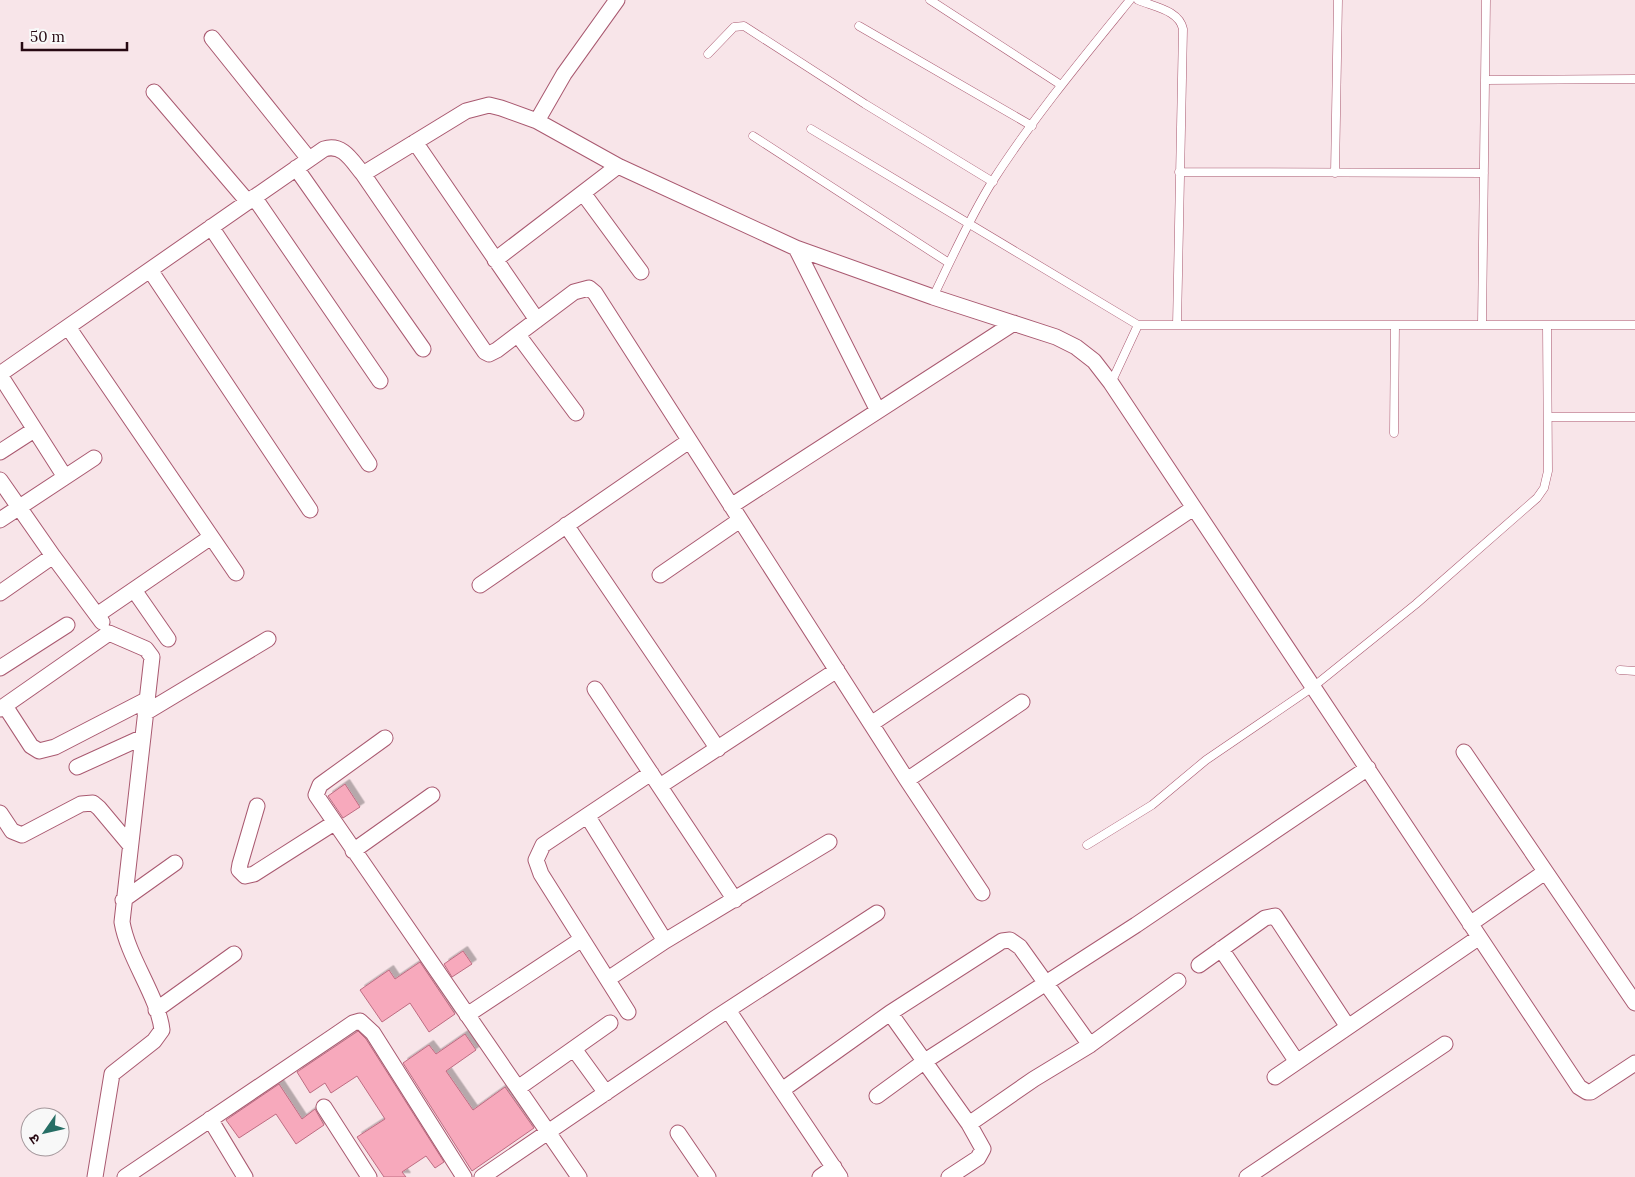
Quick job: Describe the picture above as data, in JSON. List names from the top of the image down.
{
  "scale_bar": "50 m",
  "north": "bottom left"
}
